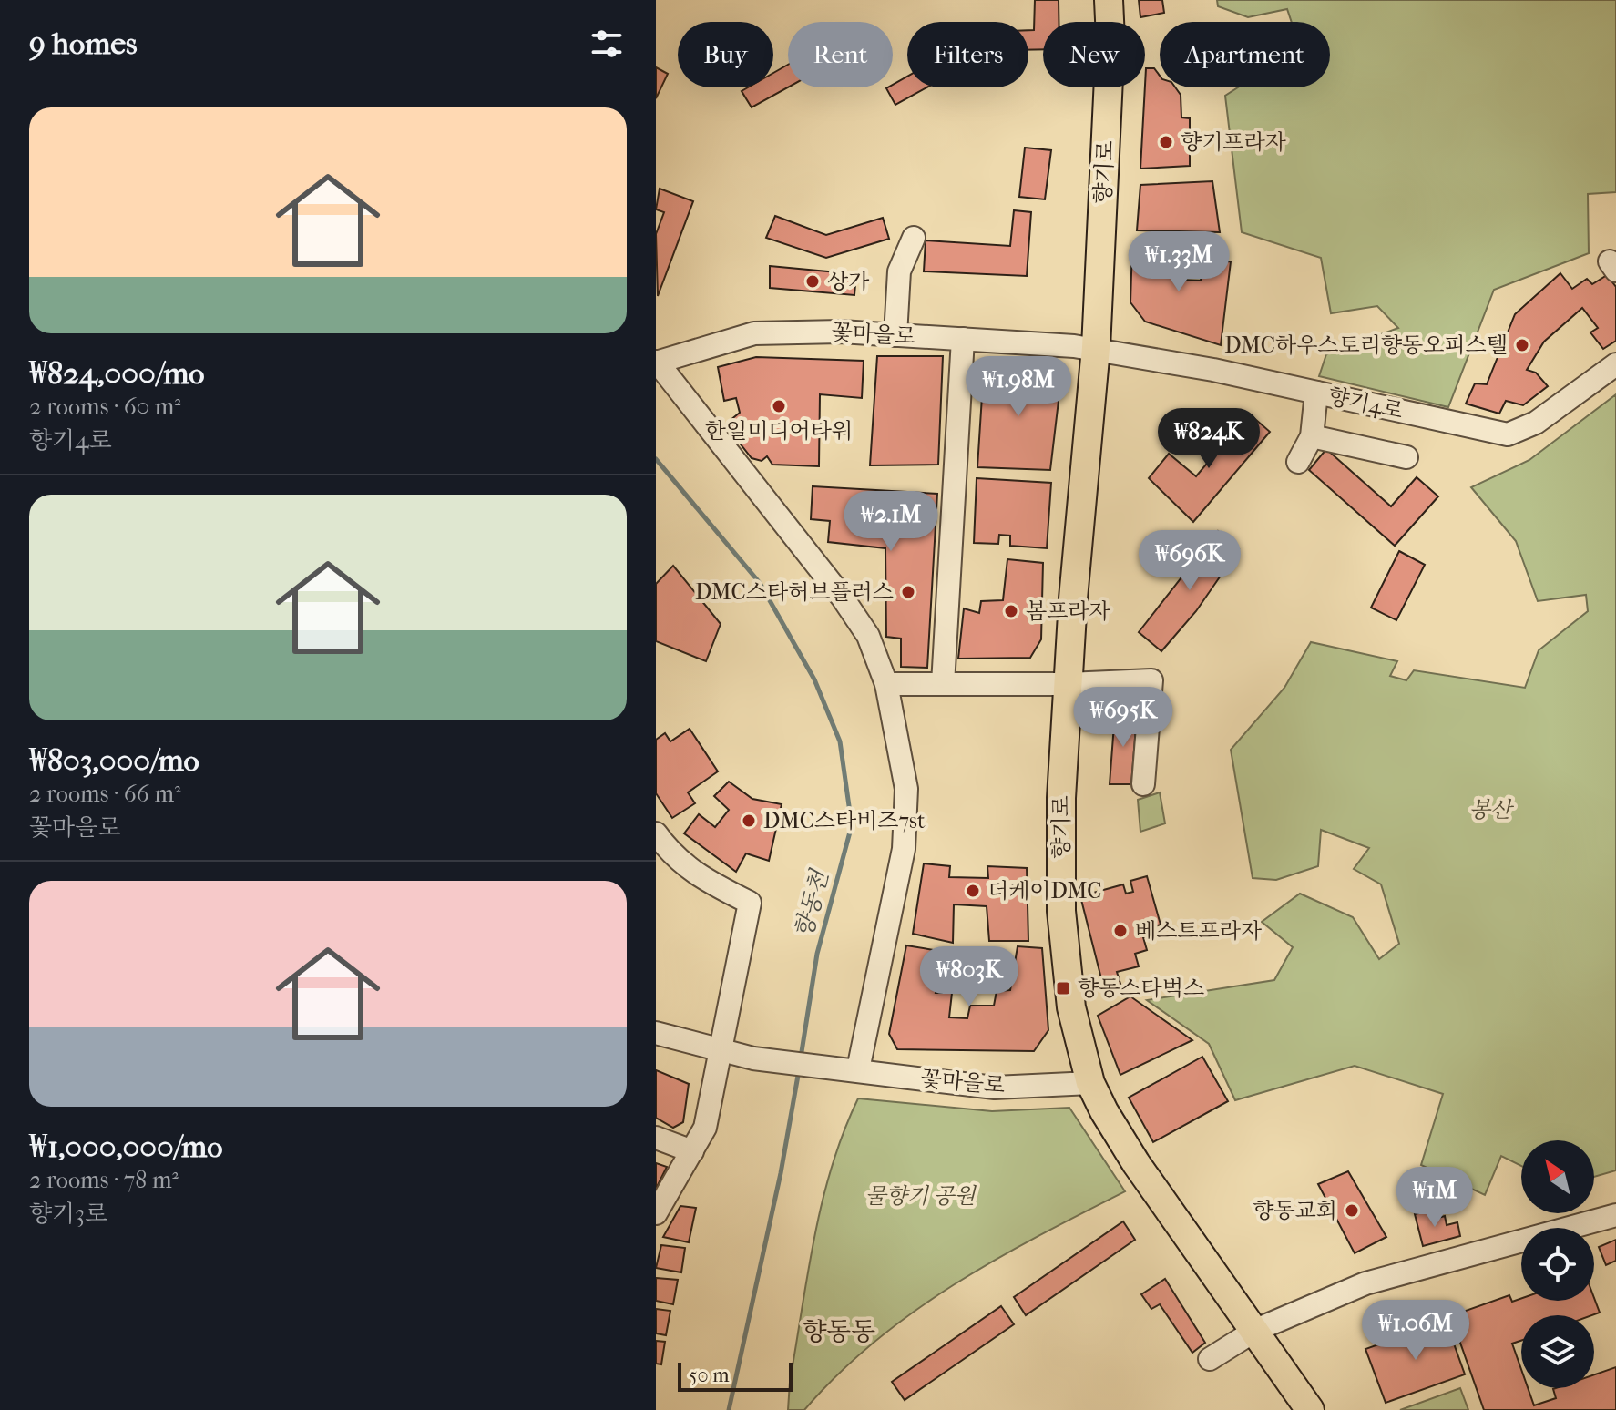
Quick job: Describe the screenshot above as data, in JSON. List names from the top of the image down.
{
  "streets": {
    "main road": ["향기로"],
    "street": ["꽃마을로", "향기4로"]
  },
  "crossings": [
    ["향기로", "꽃마을로"],
    ["향기로", "향기4로"],
    ["꽃마을로", "향기4로"]
  ],
  "districts": ["향동동"],
  "water": ["향동천"],
  "parks": ["봉산", "물향기 공원"],
  "places": {
    "other": [
      "향기프라자",
      "상가",
      "DMC하우스토리향동오피스텔",
      "한일미디어타워",
      "DMC스타허브플러스",
      "봄프라자",
      "DMC스타비즈7st",
      "더케이DMC",
      "베스트프라자",
      "향동교회"
    ],
    "transit": ["향동스타벅스"]
  },
  "scale_bar": "50 m",
  "north": "top left",
  "page": {
    "heading": "9 homes",
    "chip": [
      "Buy",
      "Rent",
      "Filters",
      "New",
      "Apartment"
    ],
    "list": [
      {
        "name": "₩824,000/mo",
        "note": "2 rooms · 60 m² · 향기4로"
      },
      {
        "name": "₩803,000/mo",
        "note": "2 rooms · 66 m² · 꽃마을로"
      },
      {
        "name": "₩1,000,000/mo",
        "note": "2 rooms · 78 m² · 향기3로"
      }
    ],
    "price": [
      "₩1.33M",
      "₩1.98M",
      "₩824K",
      "₩2.1M",
      "₩696K",
      "₩695K",
      "₩803K",
      "₩1M",
      "₩1.06M"
    ],
    "scale": "50 m"
  }
}
